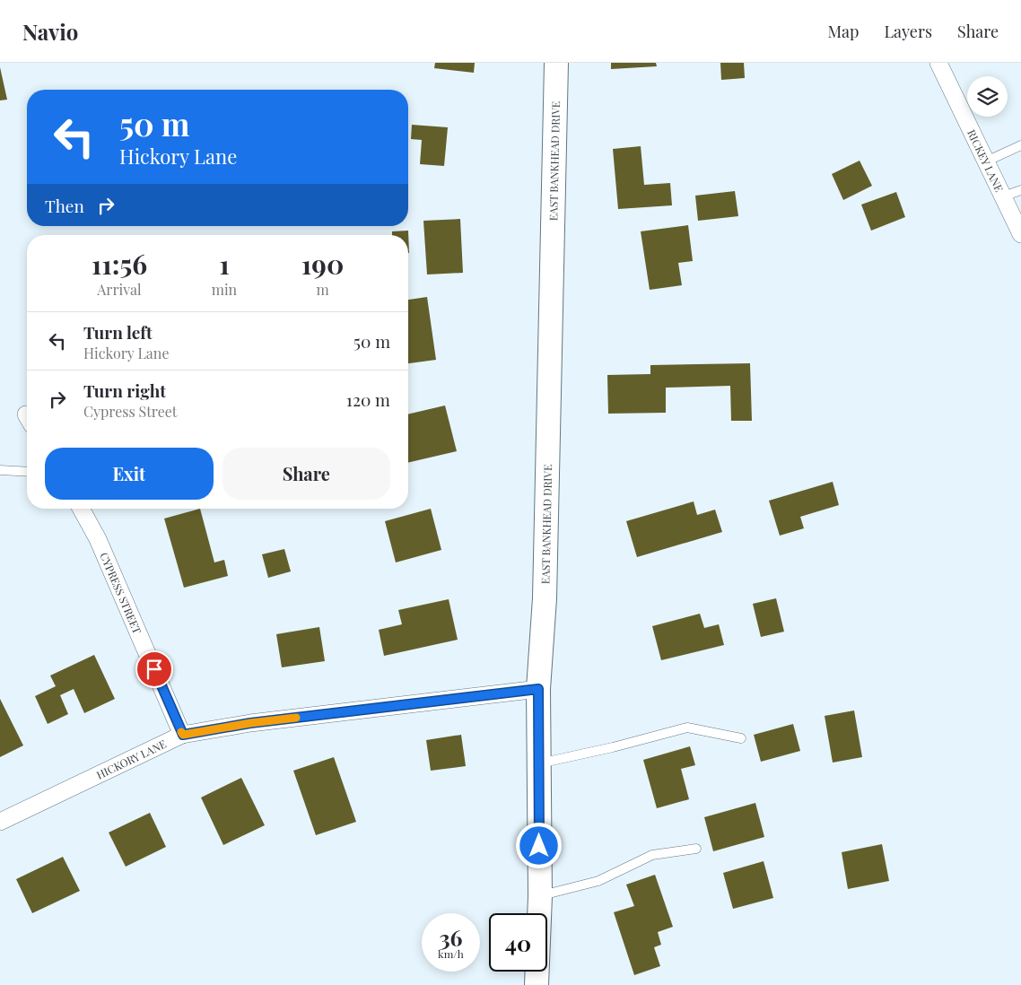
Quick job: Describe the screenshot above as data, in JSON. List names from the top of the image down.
{
  "streets": {
    "street": [
      "EAST BANKHEAD DRIVE",
      "RICKEY LANE",
      "CYPRESS STREET",
      "HICKORY LANE"
    ]
  },
  "crossings": [
    ["EAST BANKHEAD DRIVE", "HICKORY LANE"],
    ["CYPRESS STREET", "HICKORY LANE"]
  ],
  "page": {
    "header": "Navio",
    "nav": ["Map", "Layers", "Share"],
    "turn": ["50 m", "Hickory Lane"],
    "then": "Then",
    "eta": [
      "11:56",
      "Arrival",
      "1",
      "min",
      "190",
      "m"
    ],
    "list": [
      {
        "name": "Turn left",
        "note": "Hickory Lane",
        "value": "50 m"
      },
      {
        "name": "Turn right",
        "note": "Cypress Street",
        "value": "120 m"
      }
    ],
    "buttons": ["Exit", "Share"],
    "speed": "36 km/h",
    "limit": "40"
  }
}
